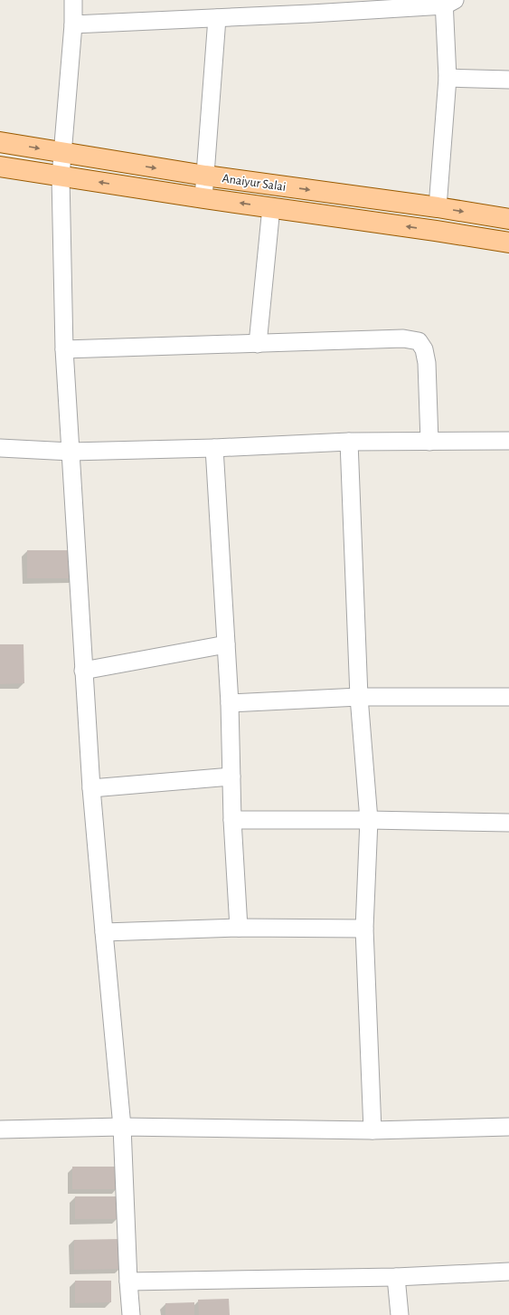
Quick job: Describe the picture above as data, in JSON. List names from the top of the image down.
{
  "streets": {
    "main road": ["Anaiyur Salai"]
  }
}
